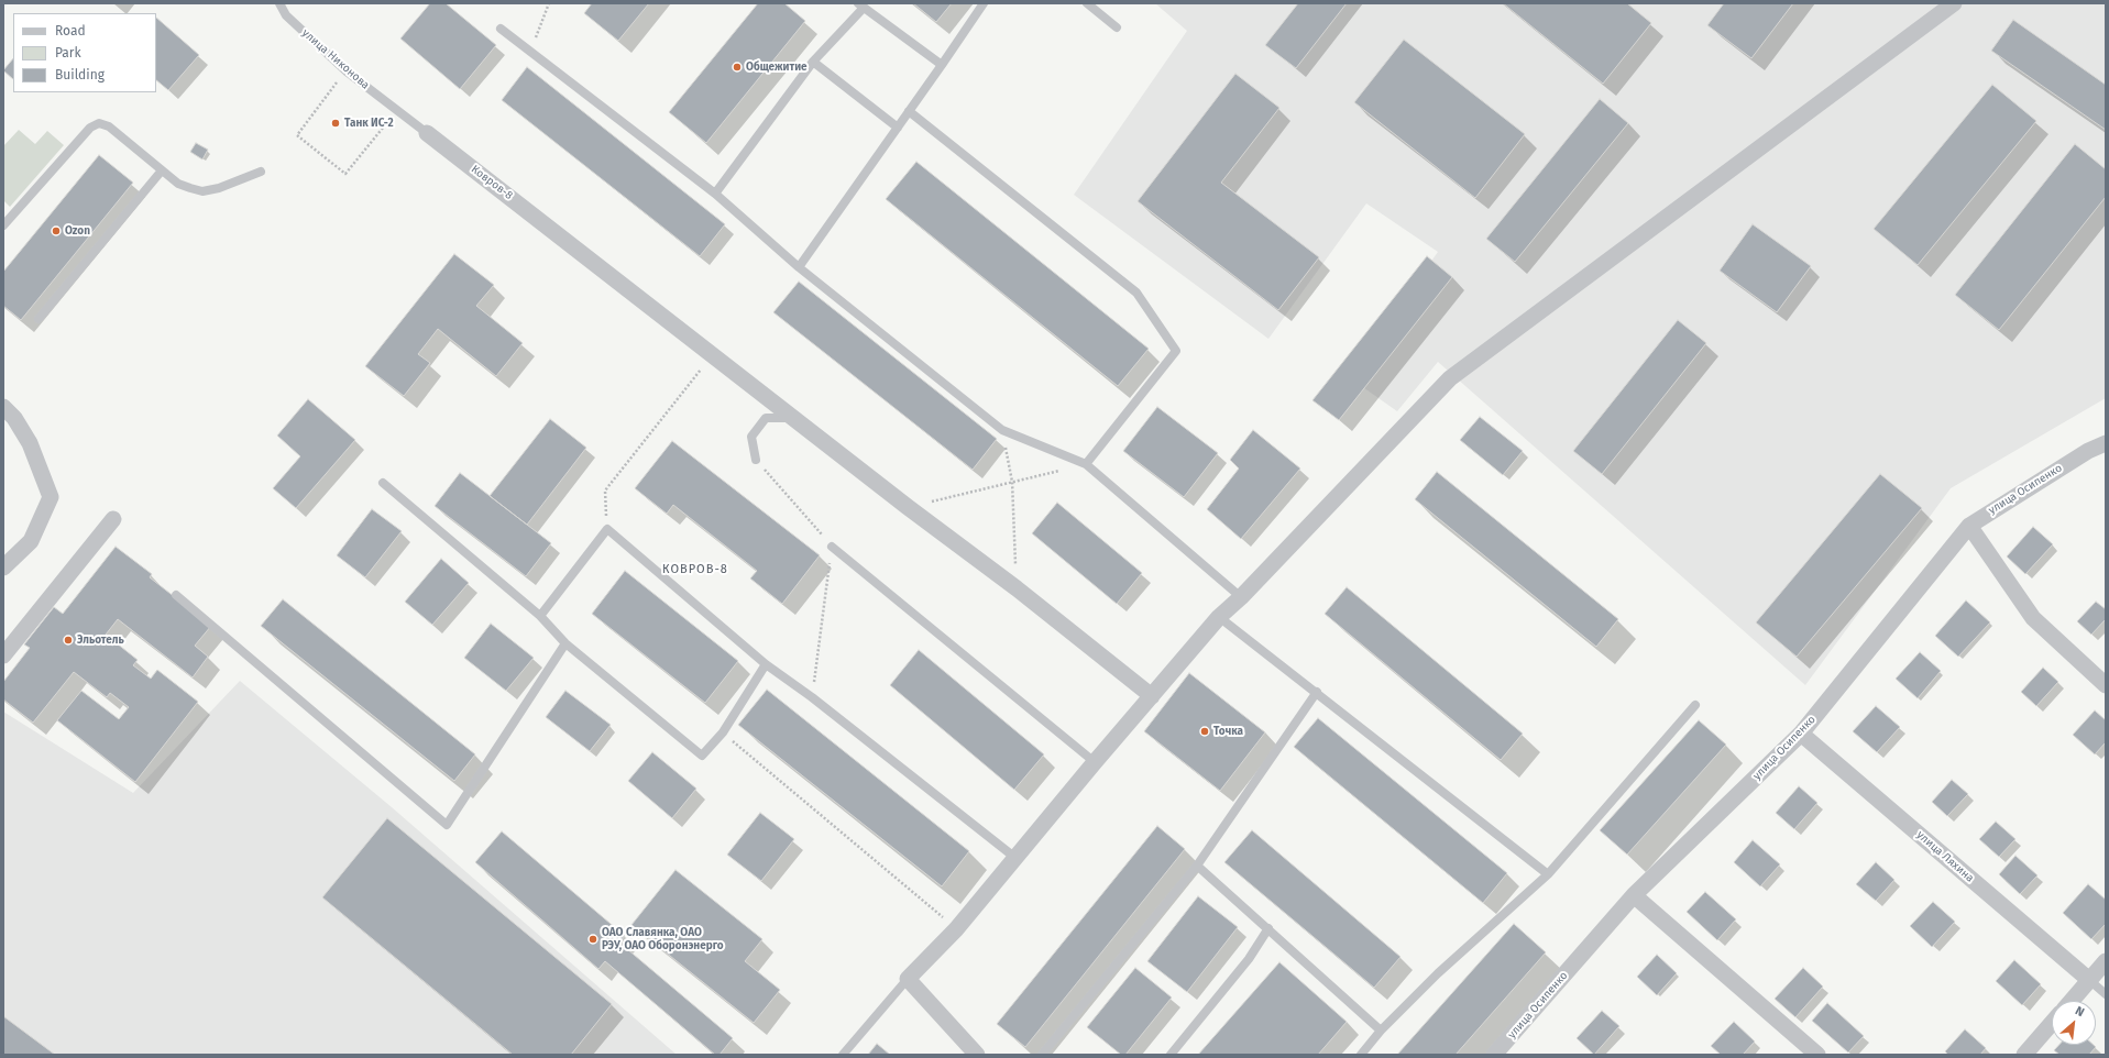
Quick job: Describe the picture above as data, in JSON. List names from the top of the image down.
{
  "streets": {
    "street": ["Ковров-8", "улица Осипенко", "улица Ляхина"],
    "lane": ["улица Никонова"]
  },
  "crossings": [
    ["улица Никонова", "Ковров-8"],
    ["улица Осипенко", "улица Ляхина"]
  ],
  "districts": ["КОВРОВ-8"],
  "places": [
    "Общежитие",
    "Танк ИС-2",
    "Ozon",
    "Эльотель",
    "Точка",
    "ОАО Славянка, ОАО РЭУ, ОАО Оборонэнерго"
  ],
  "legend": ["Road", "Park", "Building"],
  "north": "top right"
}
